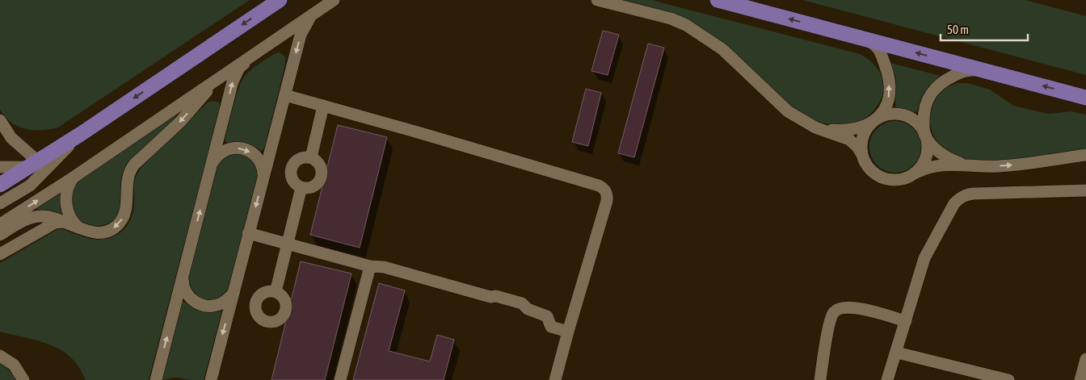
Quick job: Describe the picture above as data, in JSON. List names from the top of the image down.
{
  "scale_bar": "50 m"
}
